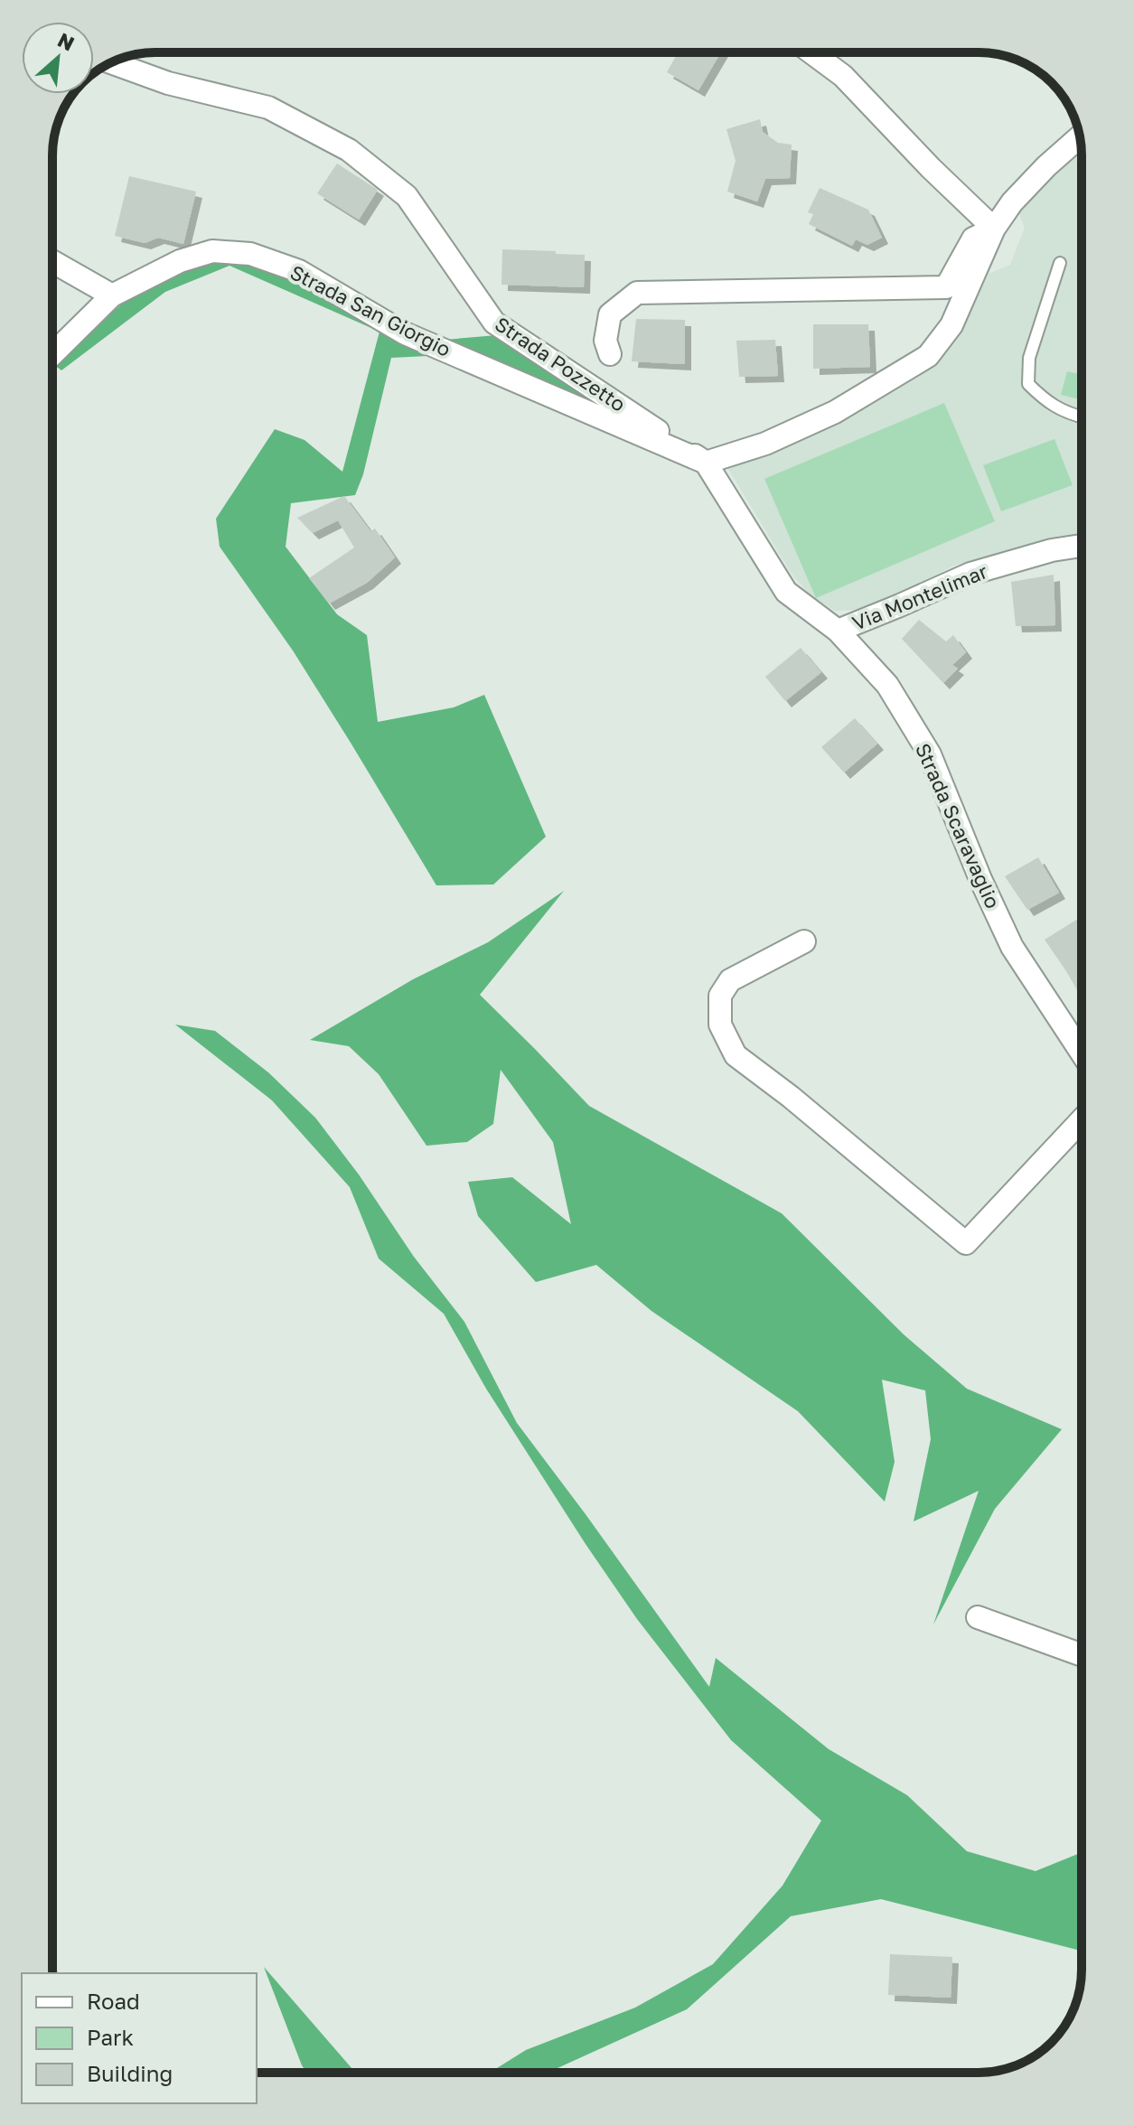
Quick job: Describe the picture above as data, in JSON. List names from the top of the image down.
{
  "streets": {
    "street": [
      "Strada San Giorgio",
      "Strada Pozzetto",
      "Via Montelimar",
      "Strada Scaravaglio"
    ]
  },
  "crossings": [
    ["Strada San Giorgio", "Strada Pozzetto"],
    ["Strada San Giorgio", "Strada Scaravaglio"],
    ["Strada Pozzetto", "Strada Scaravaglio"],
    ["Via Montelimar", "Strada Scaravaglio"]
  ],
  "legend": ["Road", "Park", "Building"],
  "north": "top right"
}
